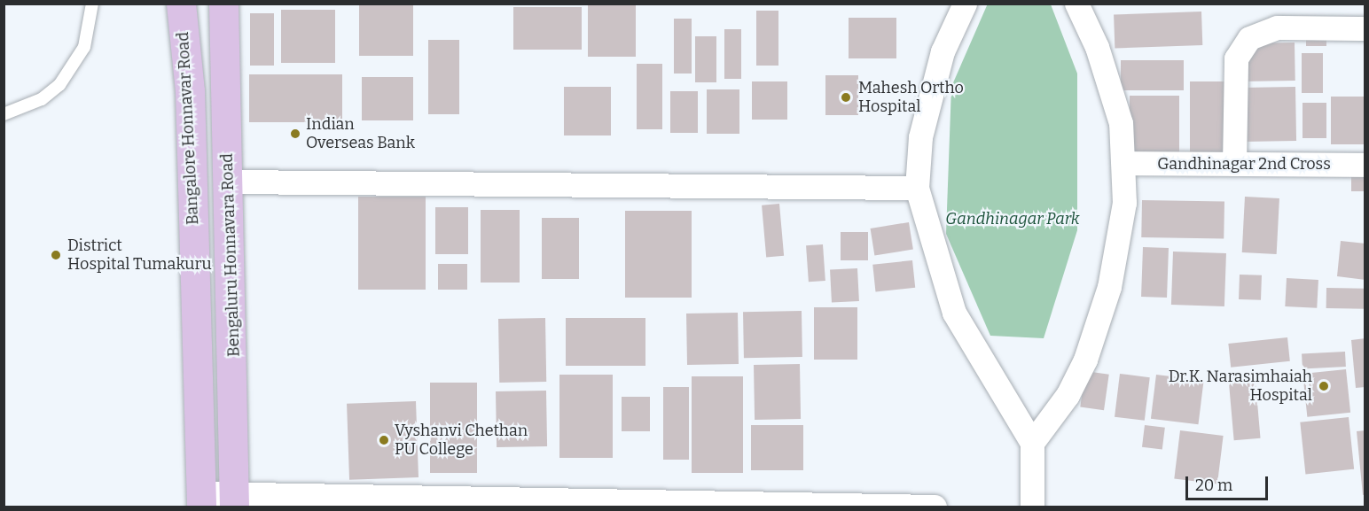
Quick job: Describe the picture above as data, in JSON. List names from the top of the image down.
{
  "streets": {
    "main road": ["Bangalore Honnavar Road", "Bengaluru Honnavara Road"],
    "street": ["Gandhinagar 2nd Cross"]
  },
  "parks": ["Gandhinagar Park"],
  "places": [
    "Mahesh Ortho Hospital",
    "Indian Overseas Bank",
    "District Hospital Tumakuru",
    "Dr.K. Narasimhaiah Hospital",
    "Vyshanvi Chethan PU College"
  ],
  "scale_bar": "20 m"
}
